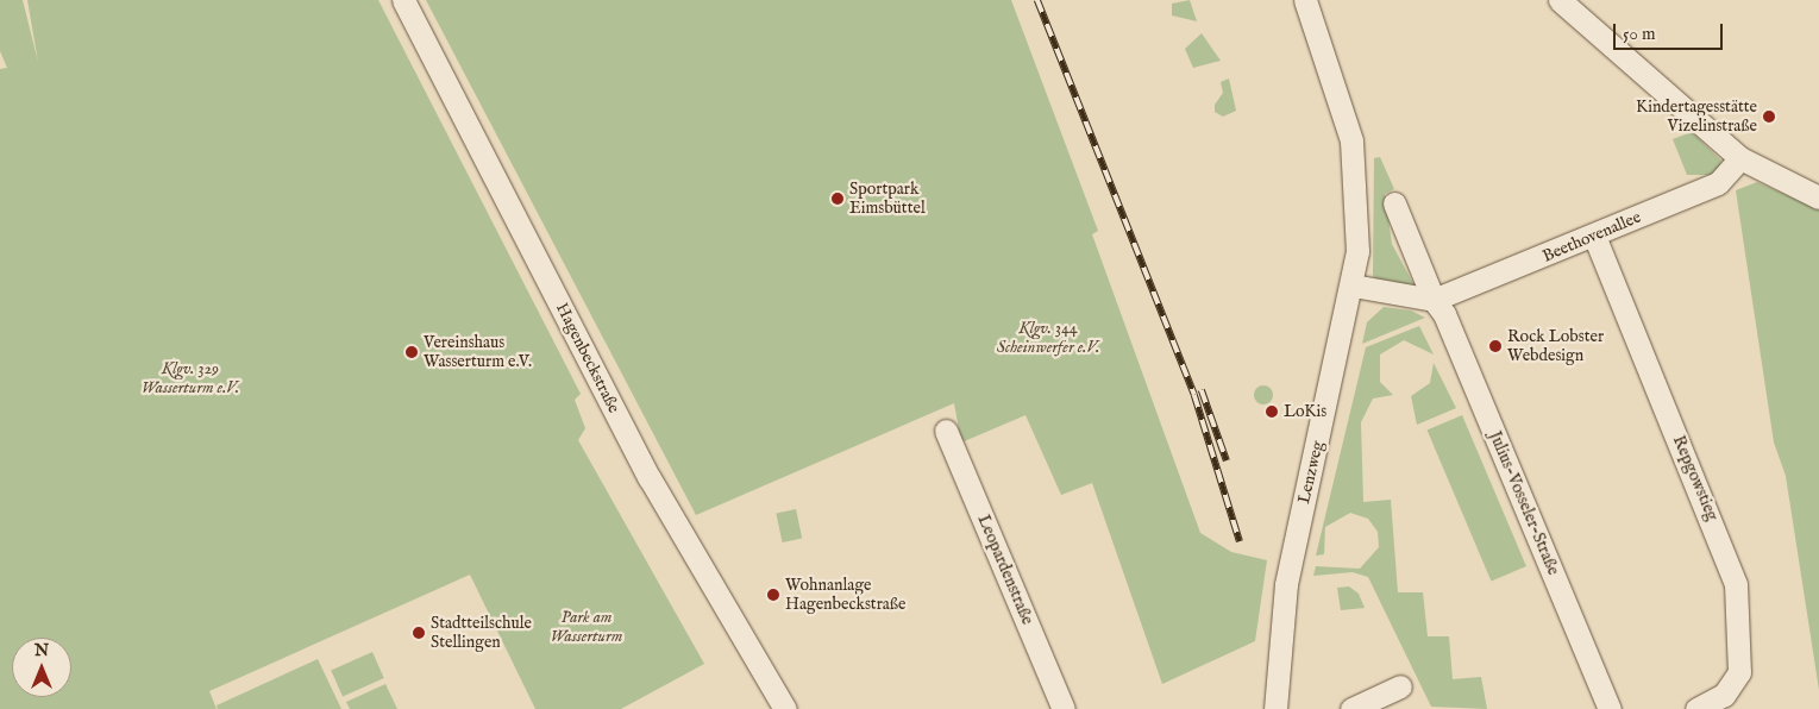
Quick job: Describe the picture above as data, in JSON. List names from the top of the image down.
{
  "streets": {
    "street": [
      "Beethovenallee",
      "Hagenbeckstraße",
      "Lenzweg",
      "Repgowstieg",
      "Julius-Vosseler-Straße",
      "Leopardenstraße"
    ]
  },
  "crossings": [
    ["Beethovenallee", "Repgowstieg"],
    ["Beethovenallee", "Julius-Vosseler-Straße"]
  ],
  "parks": ["Klgv. 344 Scheinwerfer e.V.", "Klgv. 329 Wasserturm e.V.", "Park am Wasserturm"],
  "places": [
    "Kindertagesstätte Vizelinstraße",
    "Sportpark Eimsbüttel",
    "Rock Lobster Webdesign",
    "Vereinshaus Wasserturm e.V.",
    "LoKis",
    "Wohnanlage Hagenbeckstraße",
    "Stadtteilschule Stellingen"
  ],
  "scale_bar": "50 m",
  "north": "top"
}
